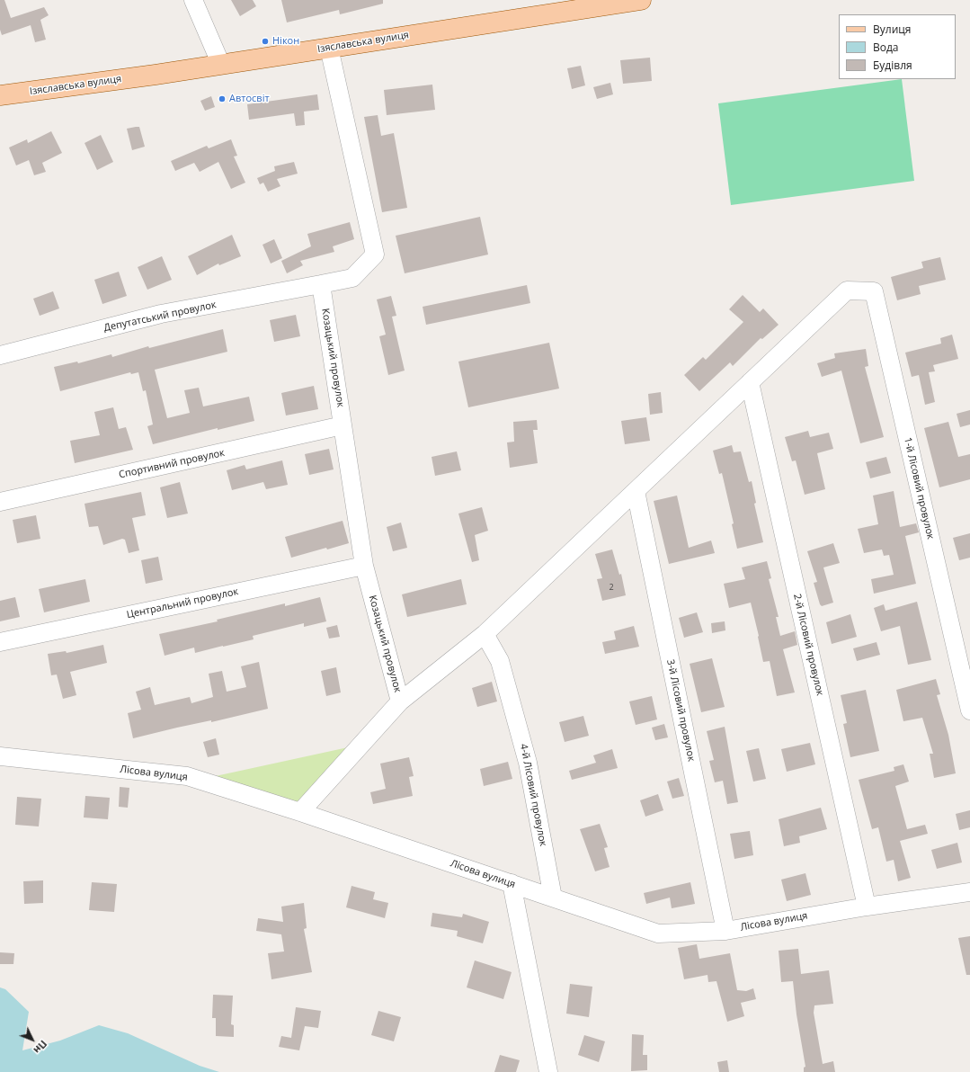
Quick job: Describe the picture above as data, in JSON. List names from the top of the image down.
{
  "streets": {
    "main road": ["Ізяславська вулиця"],
    "street": [
      "Депутатський провулок",
      "Козацький провулок",
      "Спортивний провулок",
      "1-й Лісовий провулок",
      "Центральний провулок",
      "2-й Лісовий провулок",
      "3-й Лісовий провулок",
      "Лісова вулиця",
      "4-й Лісовий провулок"
    ]
  },
  "crossings": [
    ["Депутатський провулок", "Козацький провулок"],
    ["Козацький провулок", "Спортивний провулок"],
    ["Козацький провулок", "Центральний провулок"],
    ["1-й Лісовий провулок", "2-й Лісовий провулок"],
    ["2-й Лісовий провулок", "Лісова вулиця"],
    ["3-й Лісовий провулок", "Лісова вулиця"],
    ["Лісова вулиця", "4-й Лісовий провулок"]
  ],
  "places": ["Нікон", "Автосвіт"],
  "house_numbers": ["2"],
  "legend": ["Вулиця", "Вода", "Будівля"],
  "north": "bottom right"
}
